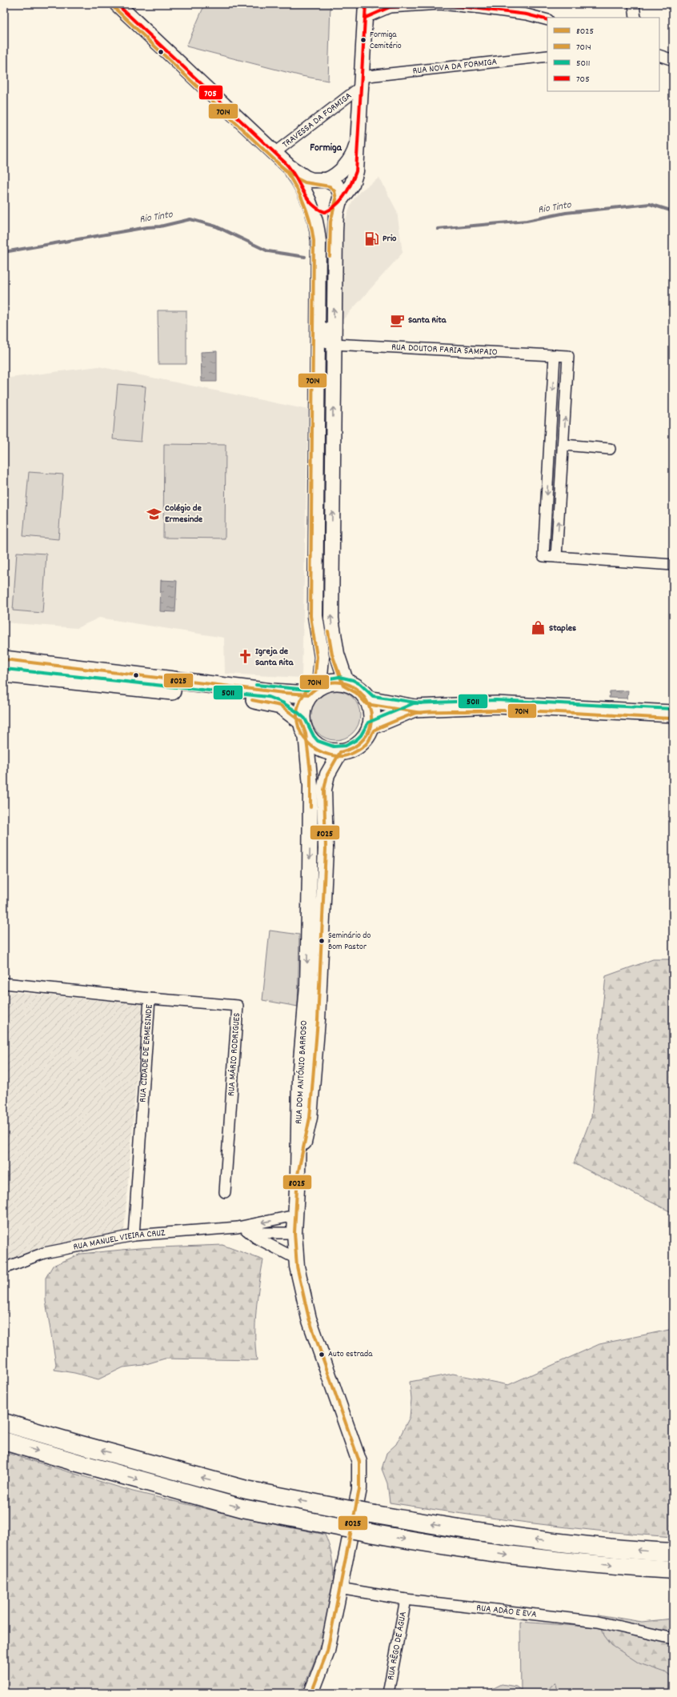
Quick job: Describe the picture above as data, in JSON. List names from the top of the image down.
{
  "streets": {
    "main road": ["RUA DOM ANTÓNIO BARROSO"],
    "street": [
      "RUA NOVA DA FORMIGA",
      "TRAVESSA DA FORMIGA",
      "RUA DOUTOR FARIA SAMPAIO",
      "RUA CIDADE DE ERMESINDE",
      "RUA MÁRIO RODRIGUES",
      "RUA MANUEL VIEIRA CRUZ",
      "RUA ADÃO E EVA",
      "RUA RÊGO DE ÁGUA"
    ]
  },
  "crossings": [
    ["RUA NOVA DA FORMIGA", "TRAVESSA DA FORMIGA"],
    ["RUA CIDADE DE ERMESINDE", "RUA MÁRIO RODRIGUES"],
    ["RUA CIDADE DE ERMESINDE", "RUA MANUEL VIEIRA CRUZ"],
    ["RUA ADÃO E EVA", "RUA RÊGO DE ÁGUA"]
  ],
  "districts": ["Formiga"],
  "water": ["Rio Tinto"],
  "places": {
    "other": ["Formiga Cemitério", "Seminário do Bom Pastor", "Auto estrada"],
    "fuel station": ["Prio"],
    "cafe": ["Santa Rita"],
    "school or university": ["Colégio de Ermesinde"],
    "shop": ["Staples"],
    "church": ["Igreja de Santa Rita"]
  },
  "lines": [
    "transit line 705",
    "transit line 7014",
    "transit line 8025",
    "transit line 5011"
  ],
  "legend": [
    "8025",
    "7014",
    "5011",
    "705"
  ]
}
